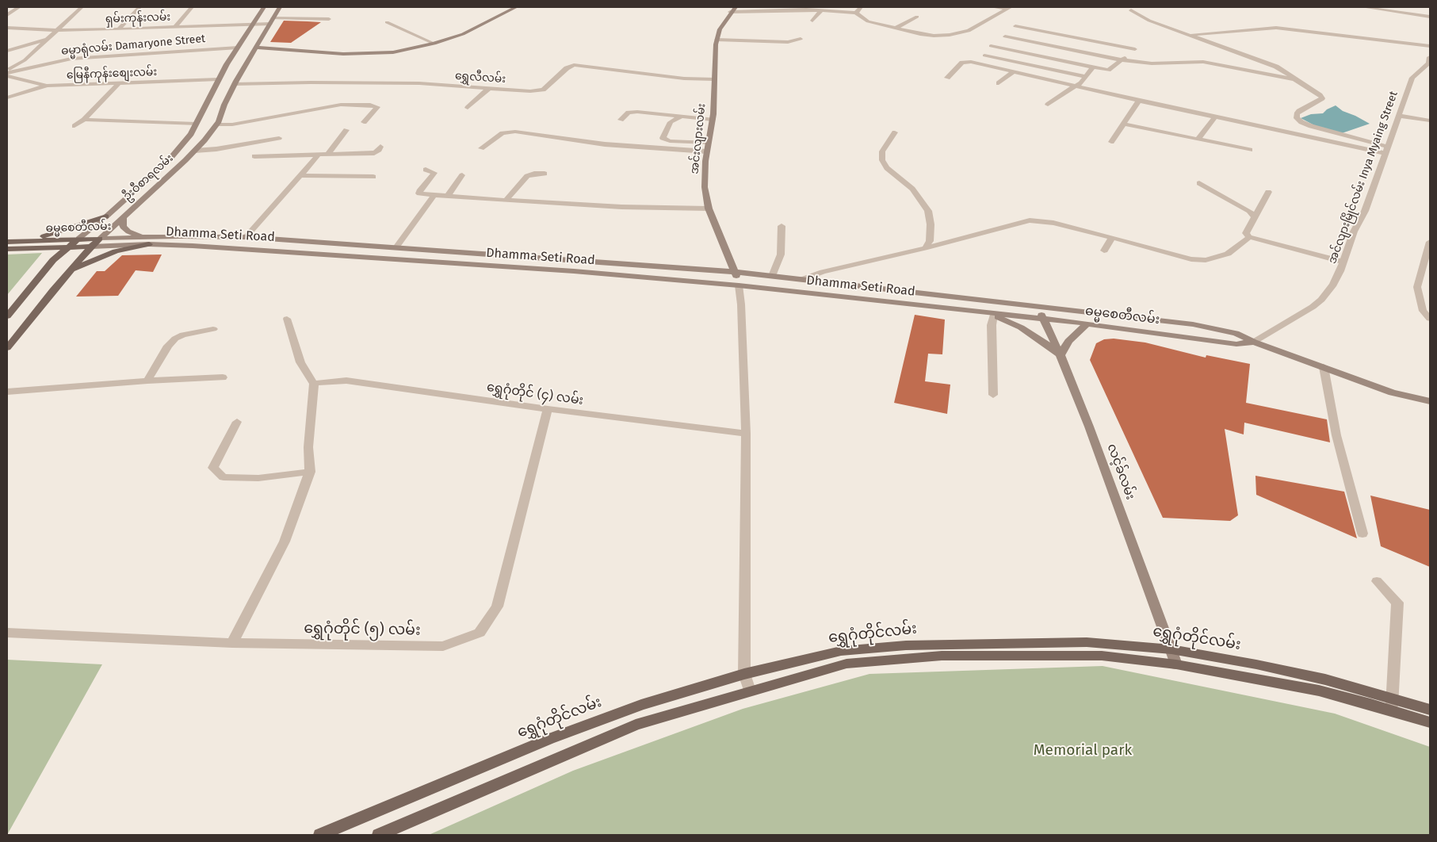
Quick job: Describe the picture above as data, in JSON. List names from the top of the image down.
{
  "streets": {
    "main road": [
      "အင်းလျားလမ်း",
      "ဦးဝီစာရလမ်း",
      "ဓမ္မစေတီလမ်း",
      "Dhamma Seti Road",
      "လင့်ခ်လမ်း",
      "ရွှေဂုံတိုင်လမ်း"
    ],
    "street": [
      "ရှမ်းကုန်းလမ်း",
      "ဓမ္မာရုံလမ်း Damaryone Street",
      "မြေနီကုန်းစျေးလမ်း",
      "ရွှေလီလမ်း",
      "အင်လျားမြိုင်လမ်း Inya Myaing Street",
      "ရွှေဂုံတိုင် (၄) လမ်း",
      "ရွှေဂုံတိုင် (၅) လမ်း"
    ]
  },
  "crossings": [
    ["ရှမ်းကုန်းလမ်း", "ဦးဝီစာရလမ်း"],
    ["ဓမ္မာရုံလမ်း Damaryone Street", "ဦးဝီစာရလမ်း"],
    ["မြေနီကုန်းစျေးလမ်း", "ရွှေလီလမ်း"],
    ["မြေနီကုန်းစျေးလမ်း", "ဦးဝီစာရလမ်း"],
    ["ရွှေလီလမ်း", "အင်းလျားလမ်း"],
    ["ရွှေလီလမ်း", "ဦးဝီစာရလမ်း"],
    ["အင်းလျားလမ်း", "Dhamma Seti Road"],
    ["ဦးဝီစာရလမ်း", "ဓမ္မစေတီလမ်း"],
    ["ဦးဝီစာရလမ်း", "Dhamma Seti Road"],
    ["အင်လျားမြိုင်လမ်း Inya Myaing Street", "ဓမ္မစေတီလမ်း"],
    ["ဓမ္မစေတီလမ်း", "Dhamma Seti Road"],
    ["ဓမ္မစေတီလမ်း", "လင့်ခ်လမ်း"],
    ["Dhamma Seti Road", "လင့်ခ်လမ်း"],
    ["ရွှေဂုံတိုင် (၄) လမ်း", "ရွှေဂုံတိုင် (၅) လမ်း"],
    ["လင့်ခ်လမ်း", "ရွှေဂုံတိုင်လမ်း"]
  ],
  "parks": ["Memorial park"]
}
